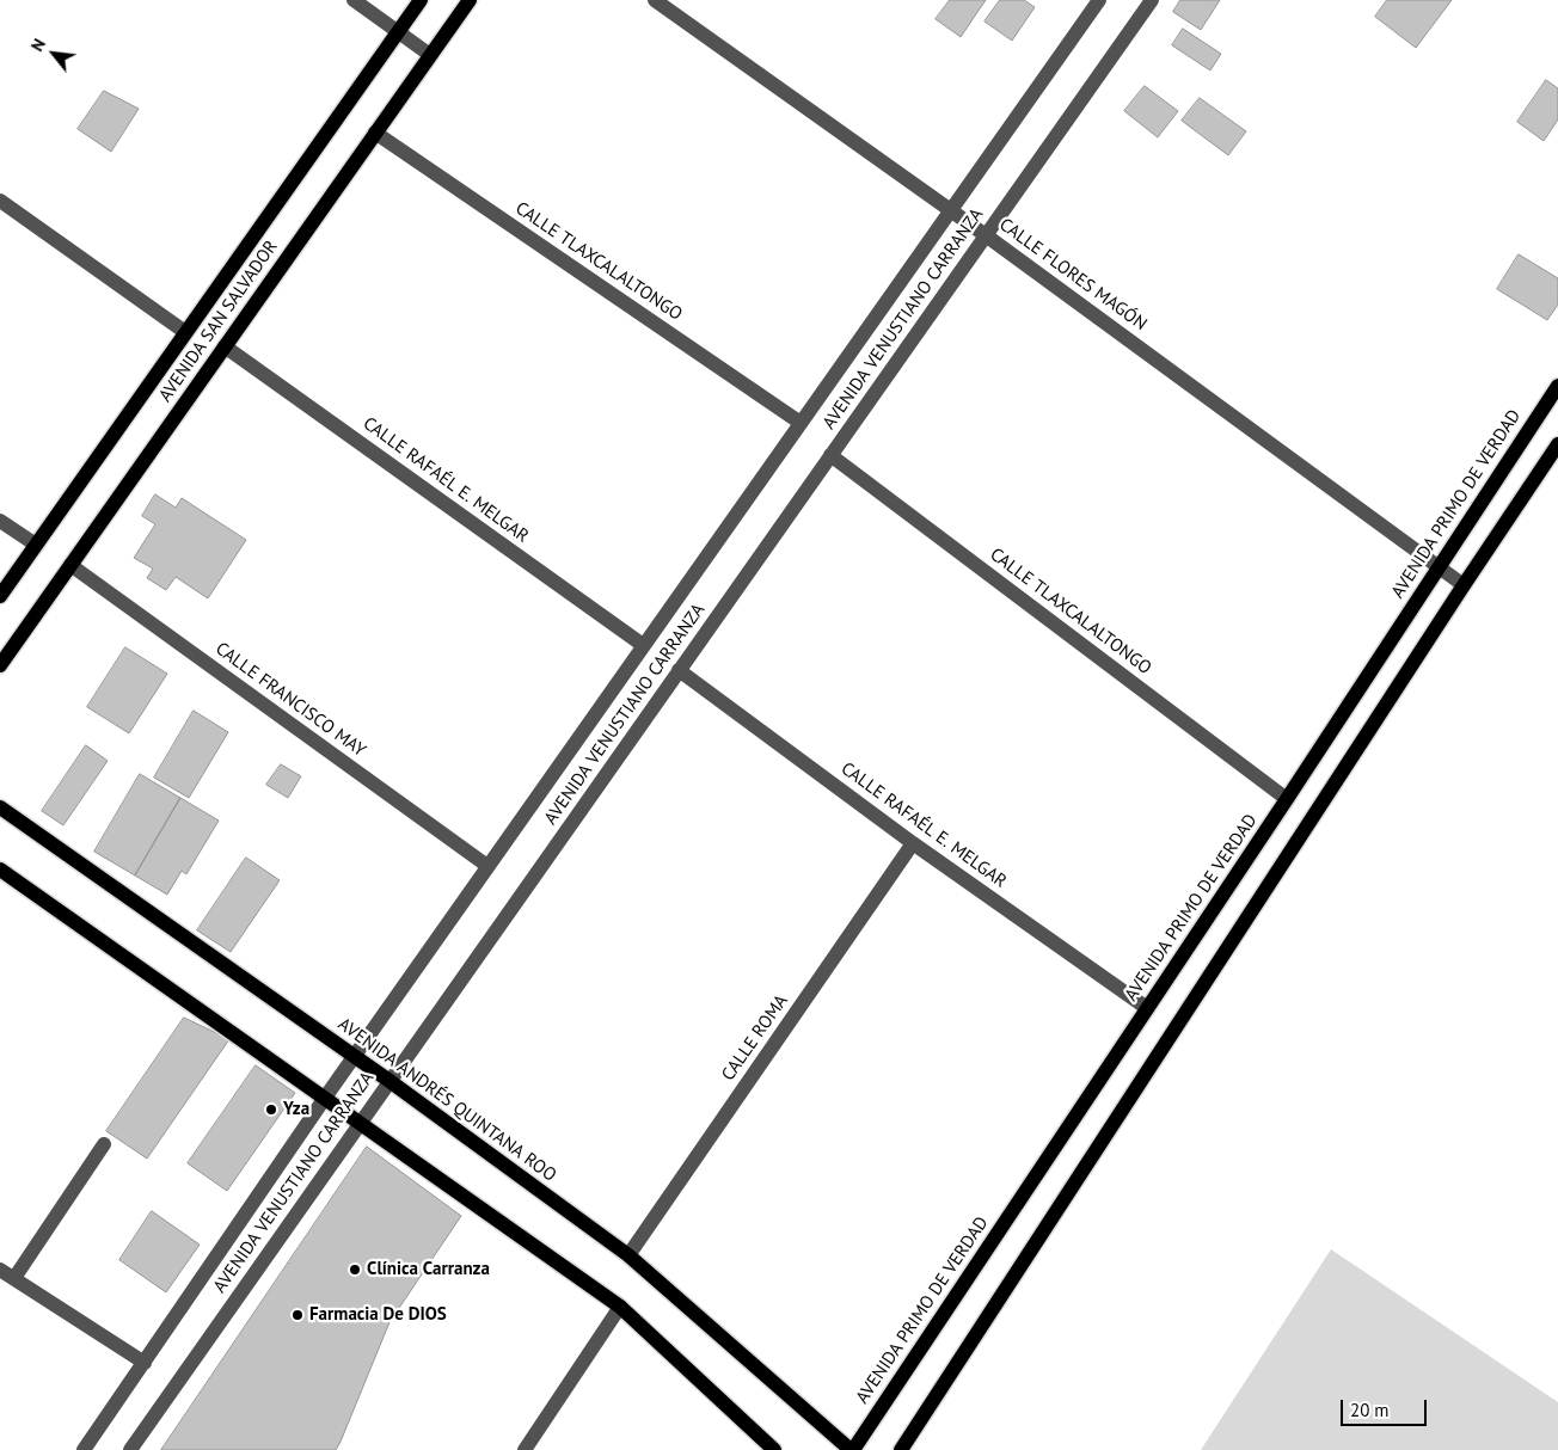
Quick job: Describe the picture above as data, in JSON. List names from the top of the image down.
{
  "streets": {
    "main road": ["AVENIDA SAN SALVADOR", "AVENIDA PRIMO DE VERDAD", "AVENIDA ANDRÉS QUINTANA ROO"],
    "street": [
      "CALLE TLAXCALALTONGO",
      "CALLE FLORES MAGÓN",
      "AVENIDA VENUSTIANO CARRANZA",
      "CALLE RAFAÉL E. MELGAR",
      "CALLE FRANCISCO MAY",
      "CALLE ROMA"
    ]
  },
  "crossings": [
    ["CALLE TLAXCALALTONGO", "AVENIDA VENUSTIANO CARRANZA"],
    ["CALLE TLAXCALALTONGO", "AVENIDA SAN SALVADOR"],
    ["CALLE TLAXCALALTONGO", "AVENIDA PRIMO DE VERDAD"],
    ["CALLE FLORES MAGÓN", "AVENIDA VENUSTIANO CARRANZA"],
    ["CALLE FLORES MAGÓN", "AVENIDA PRIMO DE VERDAD"],
    ["AVENIDA VENUSTIANO CARRANZA", "CALLE RAFAÉL E. MELGAR"],
    ["AVENIDA VENUSTIANO CARRANZA", "CALLE FRANCISCO MAY"],
    ["AVENIDA VENUSTIANO CARRANZA", "AVENIDA ANDRÉS QUINTANA ROO"],
    ["AVENIDA SAN SALVADOR", "CALLE RAFAÉL E. MELGAR"],
    ["AVENIDA SAN SALVADOR", "CALLE FRANCISCO MAY"],
    ["CALLE RAFAÉL E. MELGAR", "AVENIDA PRIMO DE VERDAD"],
    ["CALLE RAFAÉL E. MELGAR", "CALLE ROMA"],
    ["AVENIDA PRIMO DE VERDAD", "AVENIDA ANDRÉS QUINTANA ROO"],
    ["CALLE ROMA", "AVENIDA ANDRÉS QUINTANA ROO"]
  ],
  "places": ["Yza", "Clínica Carranza", "Farmacia De DIOS"],
  "scale_bar": "20 m",
  "north": "top left"
}
